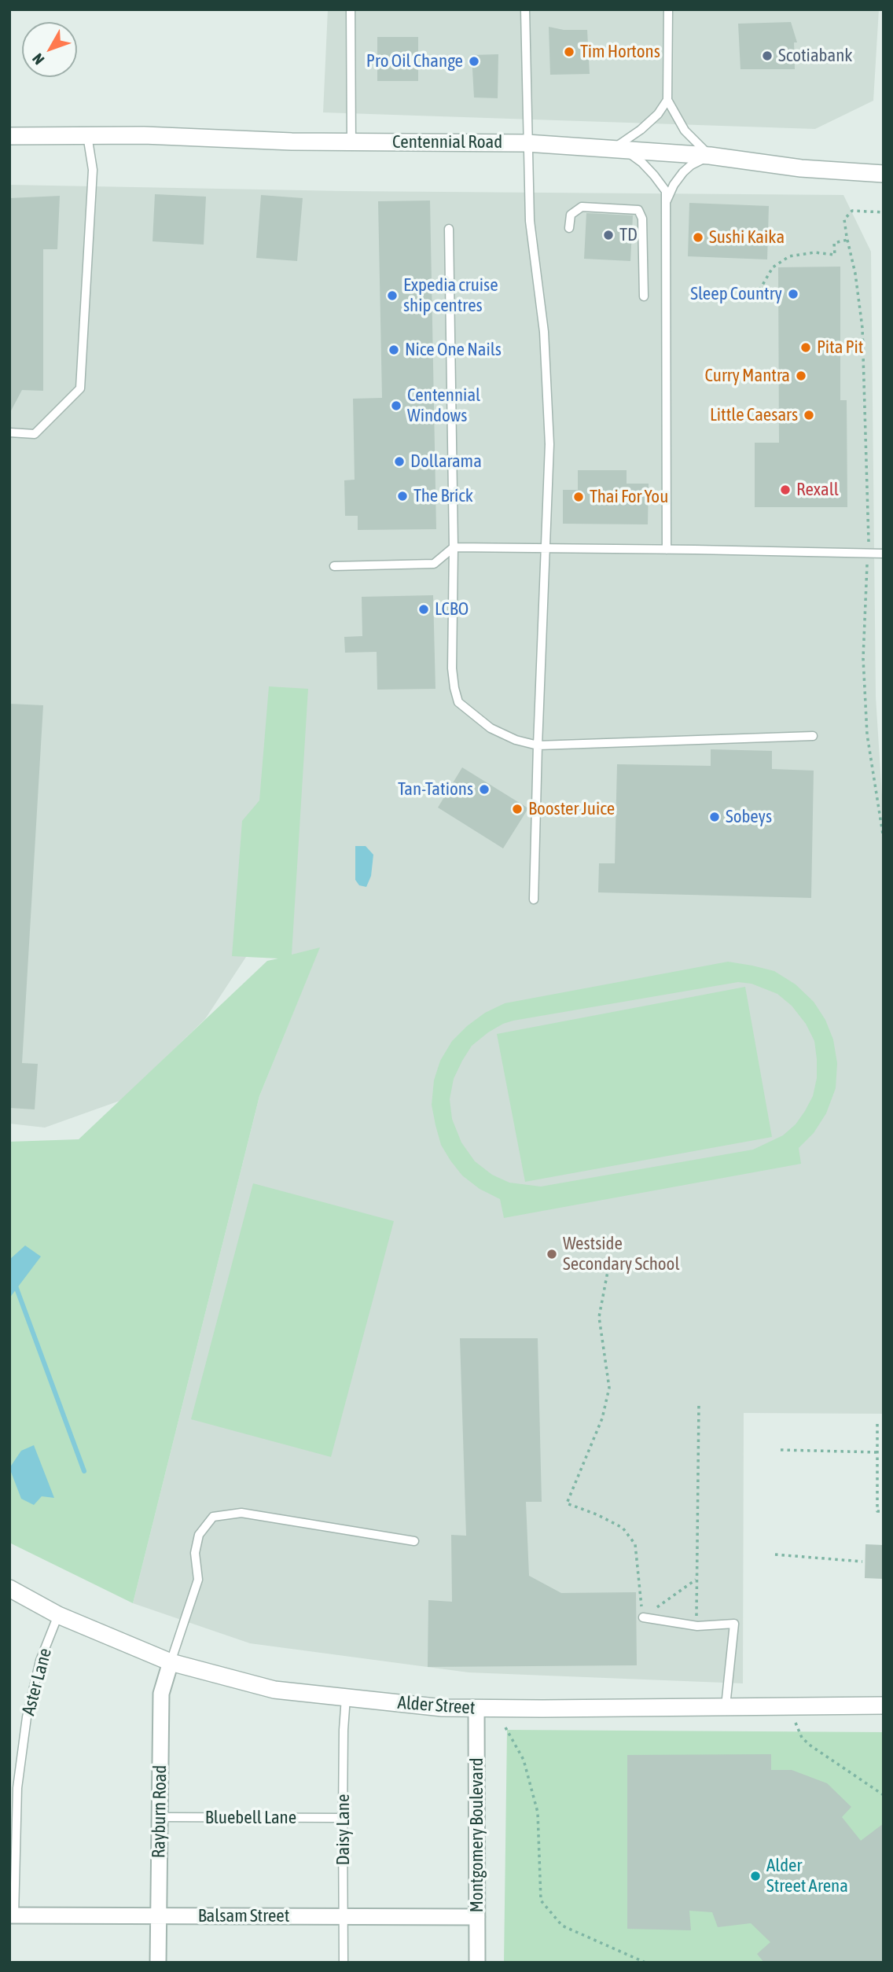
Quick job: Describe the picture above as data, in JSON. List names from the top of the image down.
{
  "streets": {
    "street": [
      "Centennial Road",
      "Alder Street",
      "Rayburn Road",
      "Montgomery Boulevard",
      "Balsam Street"
    ],
    "lane": ["Aster Lane", "Bluebell Lane", "Daisy Lane"]
  },
  "crossings": [
    ["Aster Lane", "Alder Street"],
    ["Aster Lane", "Balsam Street"],
    ["Alder Street", "Rayburn Road"],
    ["Alder Street", "Daisy Lane"],
    ["Alder Street", "Montgomery Boulevard"],
    ["Rayburn Road", "Bluebell Lane"],
    ["Rayburn Road", "Balsam Street"],
    ["Bluebell Lane", "Daisy Lane"],
    ["Daisy Lane", "Balsam Street"],
    ["Montgomery Boulevard", "Balsam Street"]
  ],
  "places": [
    "Tim Hortons",
    "Scotiabank",
    "Pro Oil Change",
    "TD",
    "Sushi Kaika",
    "Sleep Country",
    "Expedia cruise ship centres",
    "Pita Pit",
    "Nice One Nails",
    "Curry Mantra",
    "Centennial Windows",
    "Little Caesars",
    "Dollarama",
    "Rexall",
    "The Brick",
    "Thai For You",
    "LCBO",
    "Tan-Tations",
    "Booster Juice",
    "Sobeys",
    "Westside Secondary School",
    "Alder Street Arena"
  ],
  "north": "bottom left"
}
